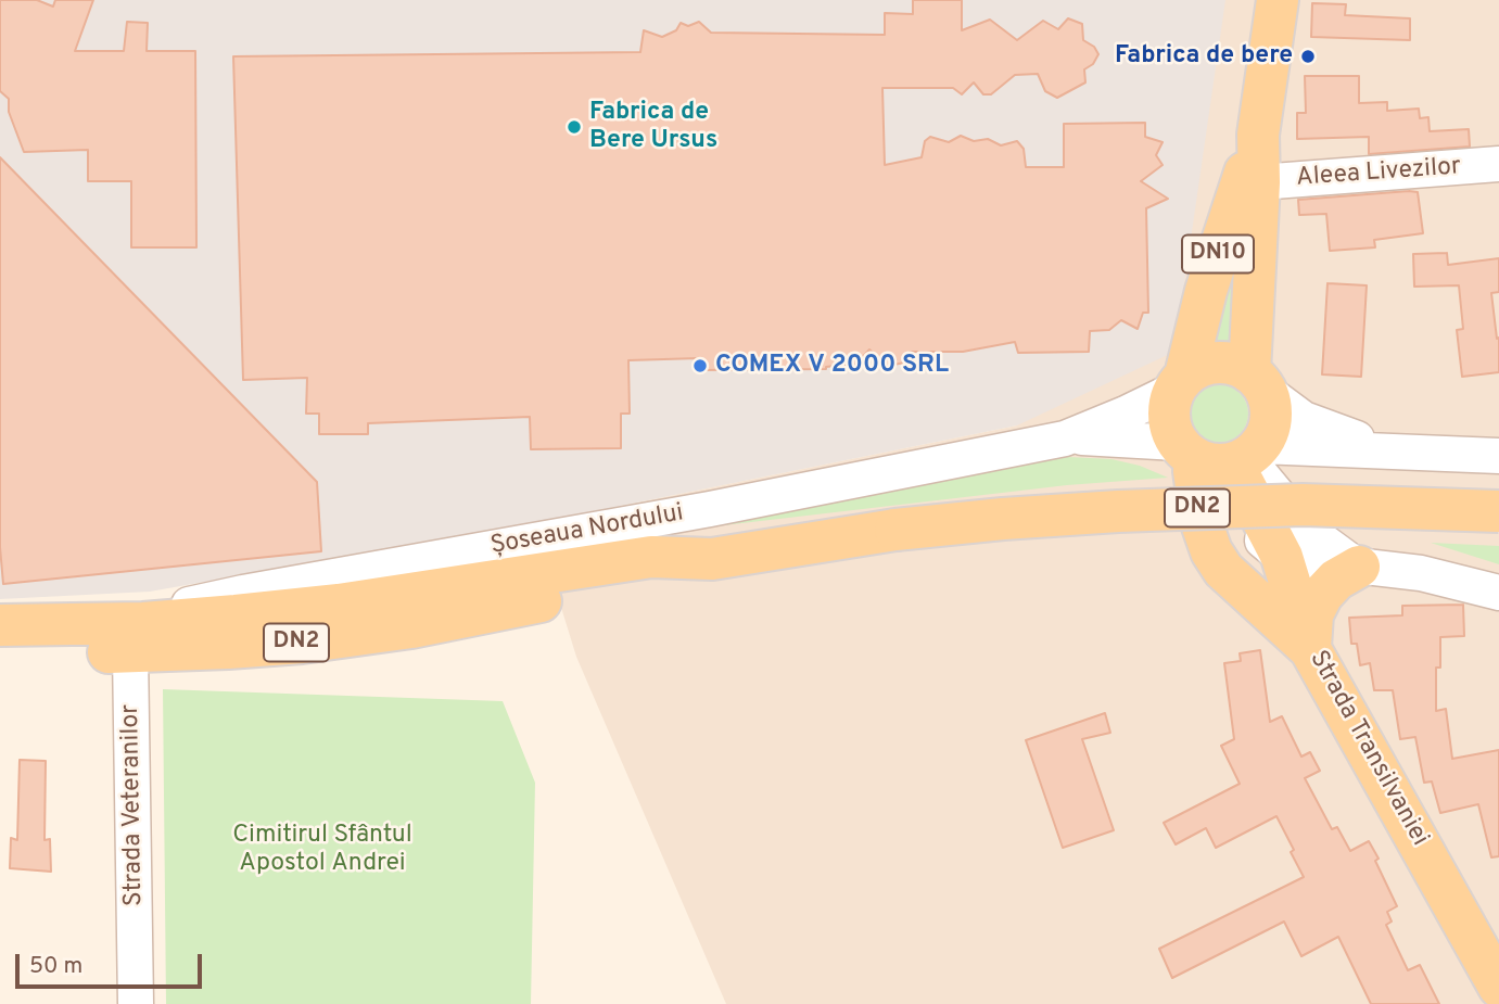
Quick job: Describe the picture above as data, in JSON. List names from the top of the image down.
{
  "streets": {
    "main road": [
      "DN10",
      "DN2",
      "Șoseaua Nordului",
      "Strada Transilvaniei"
    ],
    "street": ["Aleea Livezilor", "Strada Veteranilor"]
  },
  "crossings": [
    ["Aleea Livezilor", "DN10"],
    ["DN10", "Șoseaua Nordului"],
    ["DN10", "Strada Transilvaniei"],
    ["Șoseaua Nordului", "Strada Transilvaniei"],
    ["Șoseaua Nordului", "Strada Veteranilor"]
  ],
  "parks": ["Cimitirul Sfântul Apostol Andrei"],
  "places": ["Fabrica de bere", "Fabrica de Bere Ursus", "COMEX V 2000 SRL"],
  "scale_bar": "50 m"
}
